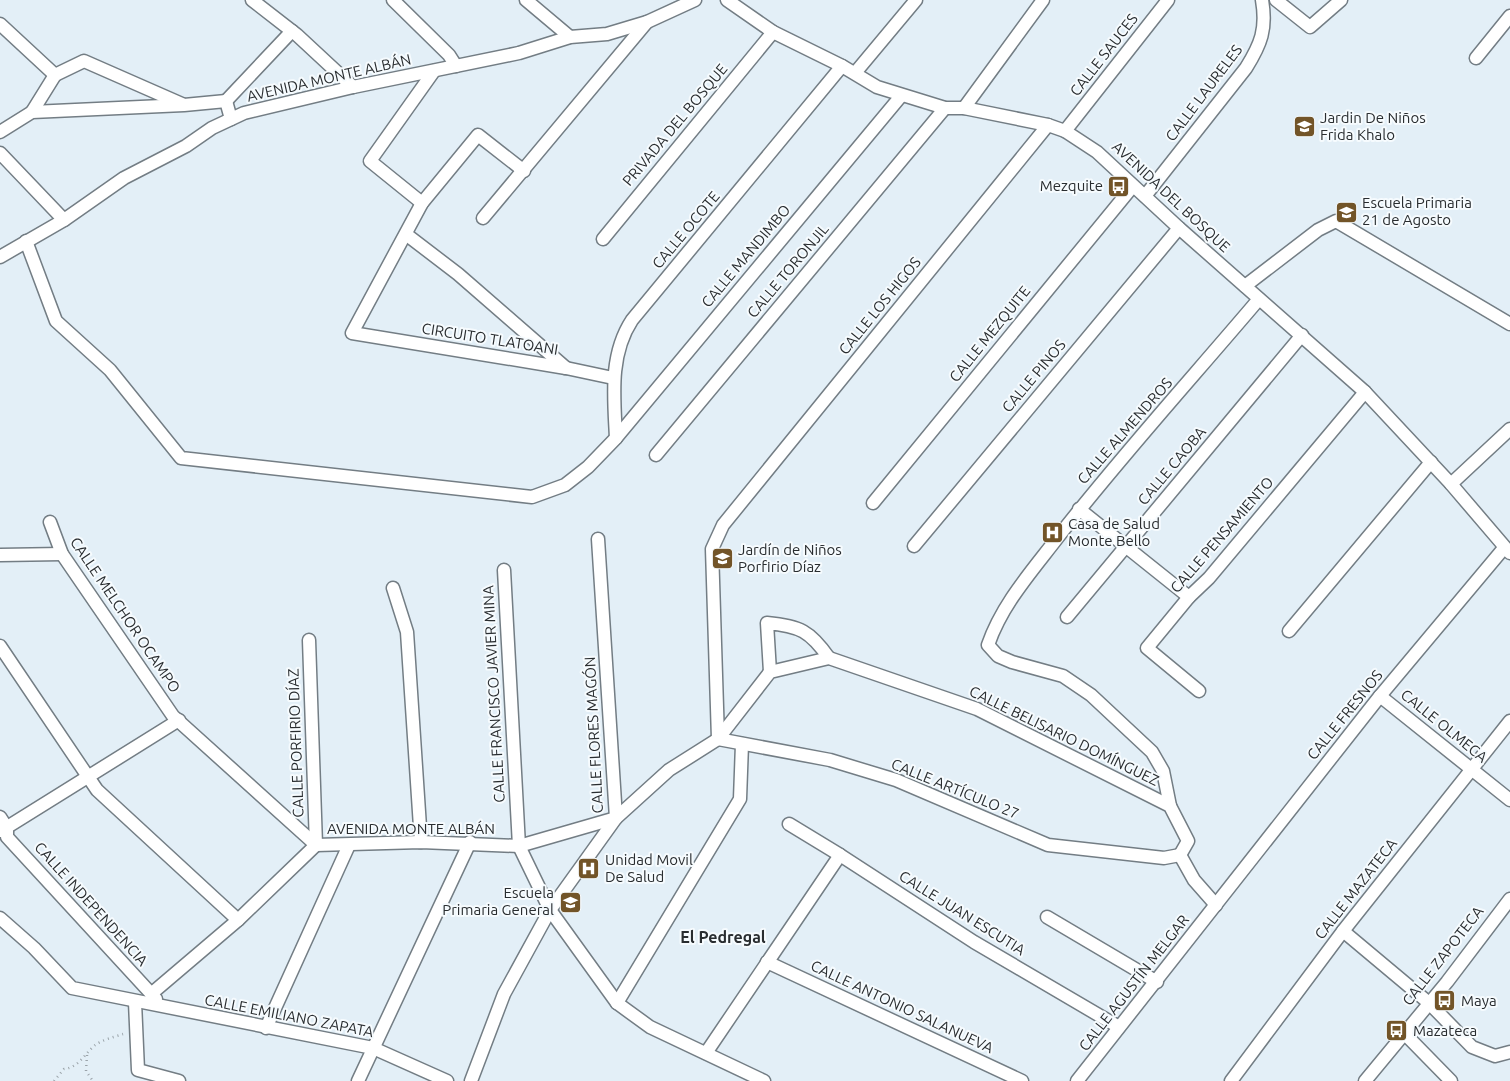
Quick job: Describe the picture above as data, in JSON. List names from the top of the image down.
{
  "streets": {
    "street": [
      "CALLE SAUCES",
      "AVENIDA MONTE ALBÁN",
      "CALLE LAURELES",
      "PRIVADA DEL BOSQUE",
      "AVENIDA DEL BOSQUE",
      "CALLE OCOTE",
      "CALLE MANDIMBO",
      "CALLE TORONJIL",
      "CALLE LOS HIGOS",
      "CALLE MEZQUITE",
      "CIRCUITO TLATOANI",
      "CALLE PINOS",
      "CALLE ALMENDROS",
      "CALLE CAOBA",
      "CALLE PENSAMIENTO",
      "CALLE MELCHOR OCAMPO",
      "CALLE FRANCISCO JAVIER MINA",
      "CALLE FRESNOS",
      "CALLE OLMECA",
      "CALLE FLORES MAGÓN",
      "CALLE BELISARIO DOMÍNGUEZ",
      "CALLE PORFIRIO DÍAZ",
      "CALLE ARTÍCULO 27",
      "CALLE MAZATECA",
      "CALLE INDEPENDENCIA",
      "CALLE JUAN ESCUTIA",
      "CALLE ZAPOTECA",
      "CALLE AGUSTÍN MELGAR",
      "CALLE ANTONIO SALANUEVA",
      "CALLE EMILIANO ZAPATA"
    ]
  },
  "crossings": [
    ["CALLE SAUCES", "AVENIDA DEL BOSQUE"],
    ["AVENIDA MONTE ALBÁN", "CALLE MANDIMBO"],
    ["AVENIDA MONTE ALBÁN", "CALLE MELCHOR OCAMPO"],
    ["AVENIDA MONTE ALBÁN", "CALLE FRANCISCO JAVIER MINA"],
    ["AVENIDA MONTE ALBÁN", "CALLE PORFIRIO DÍAZ"],
    ["CALLE LAURELES", "AVENIDA DEL BOSQUE"],
    ["PRIVADA DEL BOSQUE", "AVENIDA DEL BOSQUE"],
    ["AVENIDA DEL BOSQUE", "CALLE OCOTE"],
    ["AVENIDA DEL BOSQUE", "CALLE MANDIMBO"],
    ["AVENIDA DEL BOSQUE", "CALLE TORONJIL"],
    ["AVENIDA DEL BOSQUE", "CALLE LOS HIGOS"],
    ["AVENIDA DEL BOSQUE", "CALLE MEZQUITE"],
    ["AVENIDA DEL BOSQUE", "CALLE PINOS"],
    ["AVENIDA DEL BOSQUE", "CALLE ALMENDROS"],
    ["AVENIDA DEL BOSQUE", "CALLE CAOBA"],
    ["AVENIDA DEL BOSQUE", "CALLE PENSAMIENTO"],
    ["AVENIDA DEL BOSQUE", "CALLE FRESNOS"],
    ["CALLE OCOTE", "CALLE MANDIMBO"],
    ["CALLE LOS HIGOS", "CALLE ARTÍCULO 27"],
    ["CALLE ALMENDROS", "CALLE BELISARIO DOMÍNGUEZ"],
    ["CALLE FRESNOS", "CALLE OLMECA"],
    ["CALLE FRESNOS", "CALLE AGUSTÍN MELGAR"],
    ["CALLE OLMECA", "CALLE MAZATECA"],
    ["CALLE INDEPENDENCIA", "CALLE EMILIANO ZAPATA"],
    ["CALLE JUAN ESCUTIA", "CALLE AGUSTÍN MELGAR"]
  ],
  "districts": ["El Pedregal"],
  "places": {
    "school or university": [
      "Jardin De Niños Frida Khalo",
      "Escuela Primaria 21 de Agosto",
      "Jardín de Niños Porfirio Díaz",
      "Escuela Primaria General"
    ],
    "bus stop": ["Mezquite", "Maya", "Mazateca"],
    "hospital": ["Casa de Salud Monte Bello", "Unidad Movil De Salud"]
  }
}
